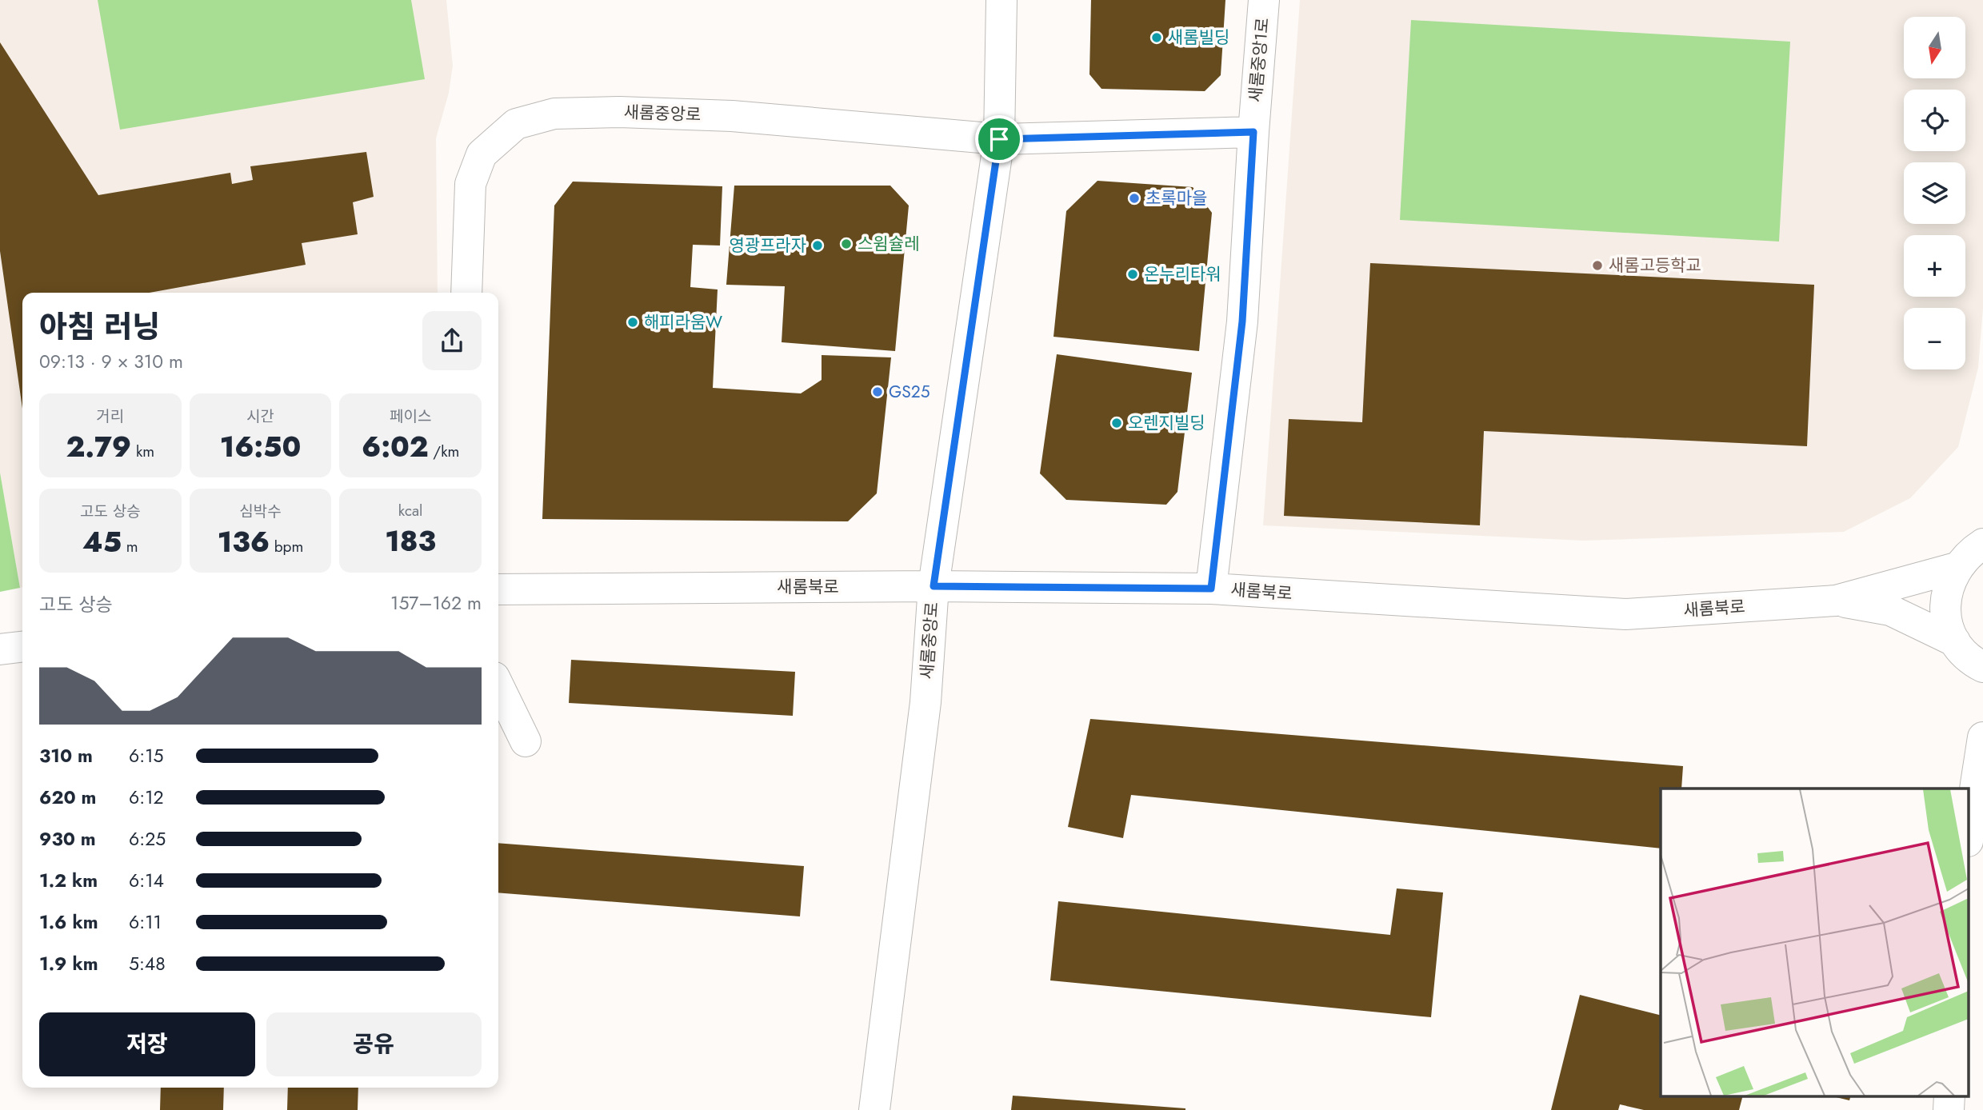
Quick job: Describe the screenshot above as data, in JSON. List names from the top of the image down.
{
  "streets": {
    "street": ["새롬중앙1로", "새롬중앙로", "새롬북로"]
  },
  "crossings": [
    ["새롬중앙1로", "새롬북로"],
    ["새롬중앙로", "새롬북로"]
  ],
  "places": [
    "새롬빌딩",
    "초록마을",
    "스윔슐레",
    "영광프라자",
    "새롬고등학교",
    "온누리타워",
    "해피라움W",
    "GS25",
    "오렌지빌딩"
  ],
  "north": "bottom",
  "page": {
    "map_buttons": ["+", "−"],
    "heading": ["아침 러닝", "09:13 · 9 × 310 m"],
    "stats": [
      ["거리", "2.79 km"],
      ["시간", "16:50"],
      ["페이스", "6:02 /km"],
      ["고도 상승", "45 m"],
      ["심박수", "136 bpm"],
      ["kcal", "183"]
    ],
    "chart": ["고도 상승", "157–162 m"],
    "list": [
      {
        "name": "310 m",
        "note": "6:15"
      },
      {
        "name": "620 m",
        "note": "6:12"
      },
      {
        "name": "930 m",
        "note": "6:25"
      },
      {
        "name": "1.2 km",
        "note": "6:14"
      },
      {
        "name": "1.6 km",
        "note": "6:11"
      },
      {
        "name": "1.9 km",
        "note": "5:48"
      }
    ],
    "buttons": ["저장", "공유"]
  }
}
